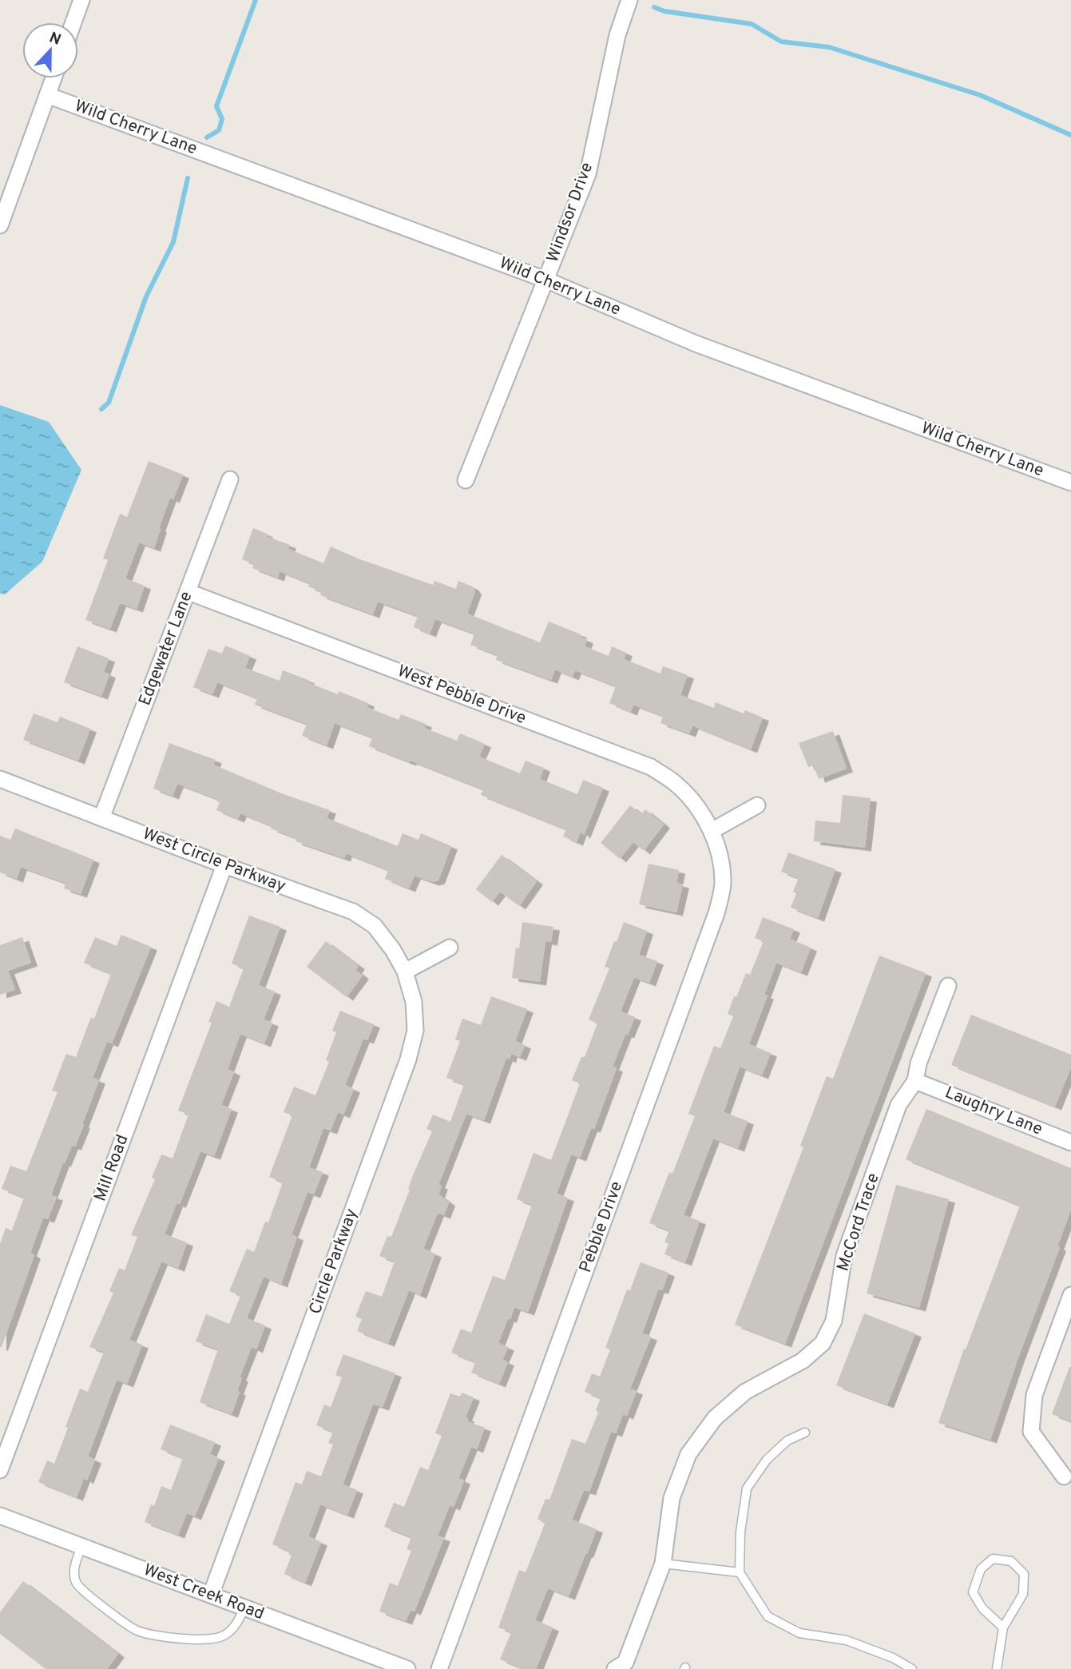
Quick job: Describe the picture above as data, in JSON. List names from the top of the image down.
{
  "streets": {
    "street": [
      "Wild Cherry Lane",
      "Windsor Drive",
      "Edgewater Lane",
      "West Pebble Drive",
      "West Circle Parkway",
      "Laughry Lane",
      "Mill Road",
      "McCord Trace",
      "Pebble Drive",
      "Circle Parkway",
      "West Creek Road"
    ]
  },
  "crossings": [
    ["Wild Cherry Lane", "Windsor Drive"],
    ["Edgewater Lane", "West Pebble Drive"],
    ["Edgewater Lane", "West Circle Parkway"],
    ["West Pebble Drive", "Pebble Drive"],
    ["West Circle Parkway", "Mill Road"],
    ["West Circle Parkway", "Circle Parkway"],
    ["Laughry Lane", "McCord Trace"],
    ["Circle Parkway", "West Creek Road"]
  ],
  "north": "top"
}
